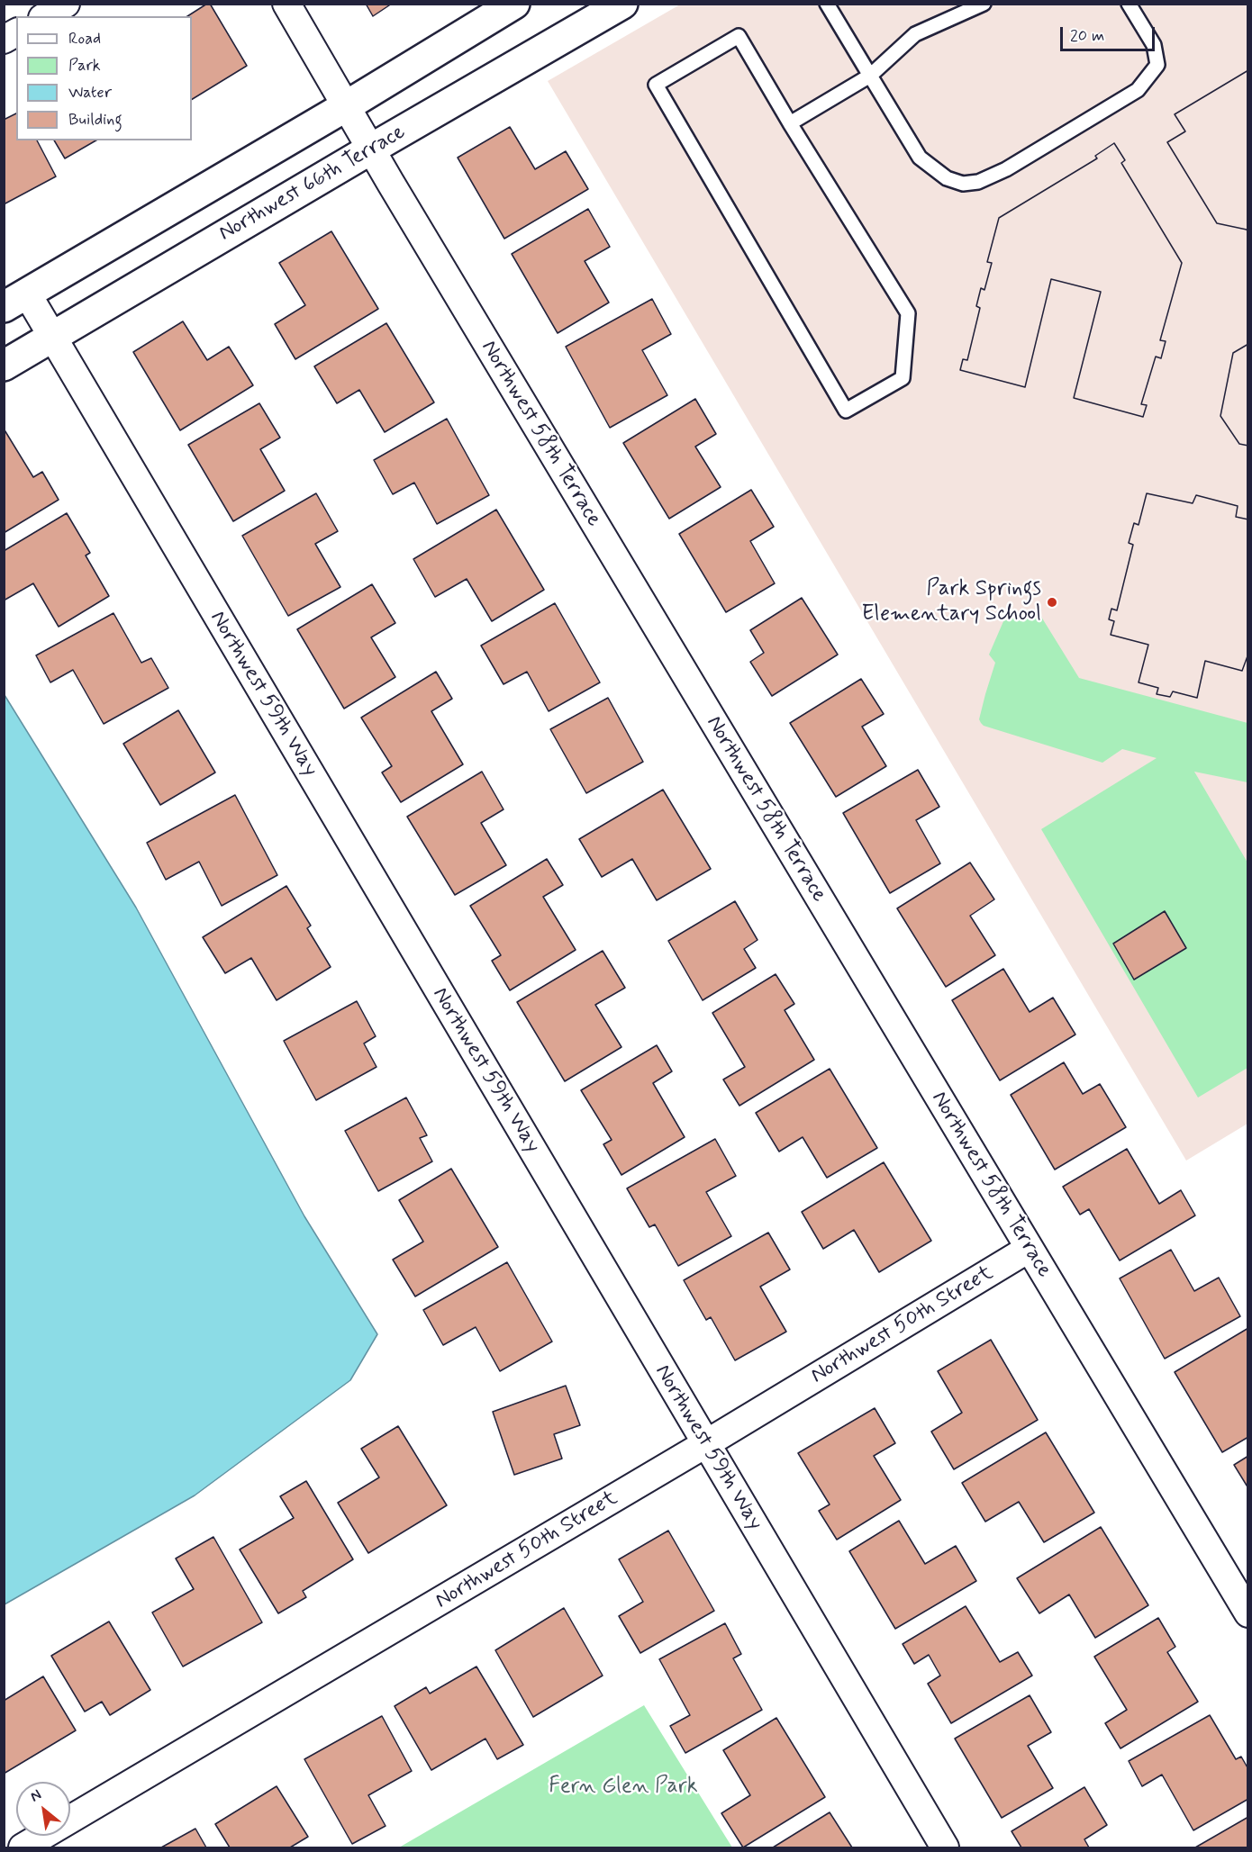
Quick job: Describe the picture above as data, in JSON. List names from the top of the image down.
{
  "streets": {
    "street": [
      "Northwest 66th Terrace",
      "Northwest 58th Terrace",
      "Northwest 59th Way",
      "Northwest 50th Street"
    ]
  },
  "crossings": [
    ["Northwest 66th Terrace", "Northwest 58th Terrace"],
    ["Northwest 66th Terrace", "Northwest 59th Way"],
    ["Northwest 58th Terrace", "Northwest 50th Street"],
    ["Northwest 59th Way", "Northwest 50th Street"]
  ],
  "parks": ["Fern Glen Park"],
  "places": ["Park Springs Elementary School"],
  "legend": [
    "Road",
    "Park",
    "Water",
    "Building"
  ],
  "scale_bar": "20 m",
  "north": "top left"
}
